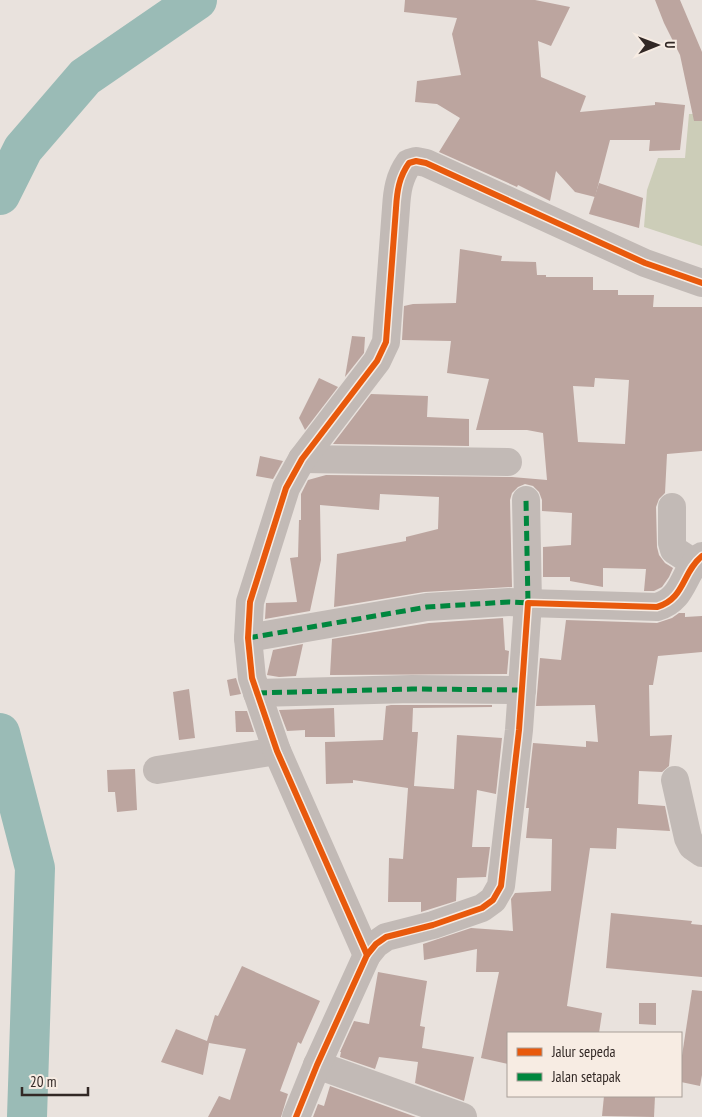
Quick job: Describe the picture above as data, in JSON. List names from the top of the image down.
{
  "legend": ["Jalur sepeda", "Jalan setapak"],
  "scale_bar": "20 m",
  "north": "right"
}
